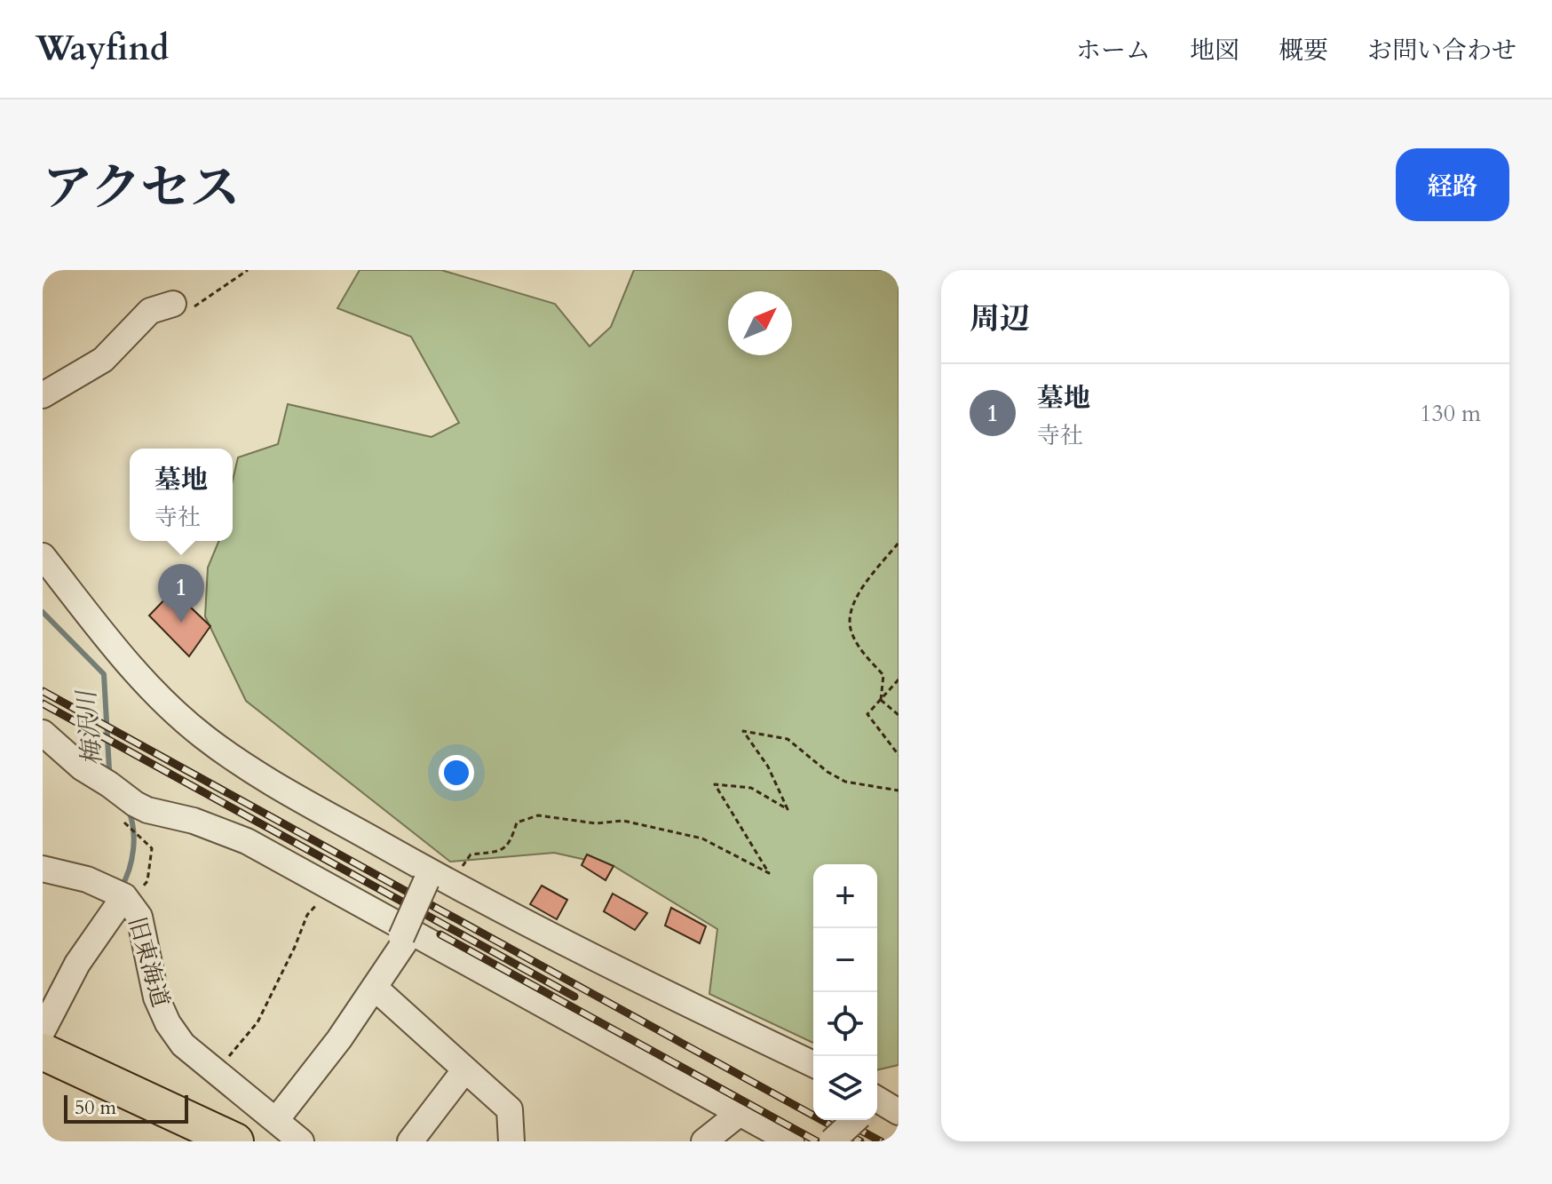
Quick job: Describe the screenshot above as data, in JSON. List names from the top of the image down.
{
  "streets": {
    "street": ["旧東海道"]
  },
  "water": ["梅沢川"],
  "scale_bar": "50 m",
  "north": "top right",
  "page": {
    "header": "Wayfind",
    "nav": [
      "ホーム",
      "地図",
      "概要",
      "お問い合わせ"
    ],
    "title": "アクセス",
    "buttons": "経路",
    "heading": "周辺",
    "list": [
      {
        "mark": "1",
        "name": "墓地",
        "note": "寺社",
        "value": "130 m"
      }
    ],
    "popup": ["墓地", "寺社"],
    "pins": "1",
    "map_buttons": ["+", "−"],
    "scale": "50 m"
  }
}
